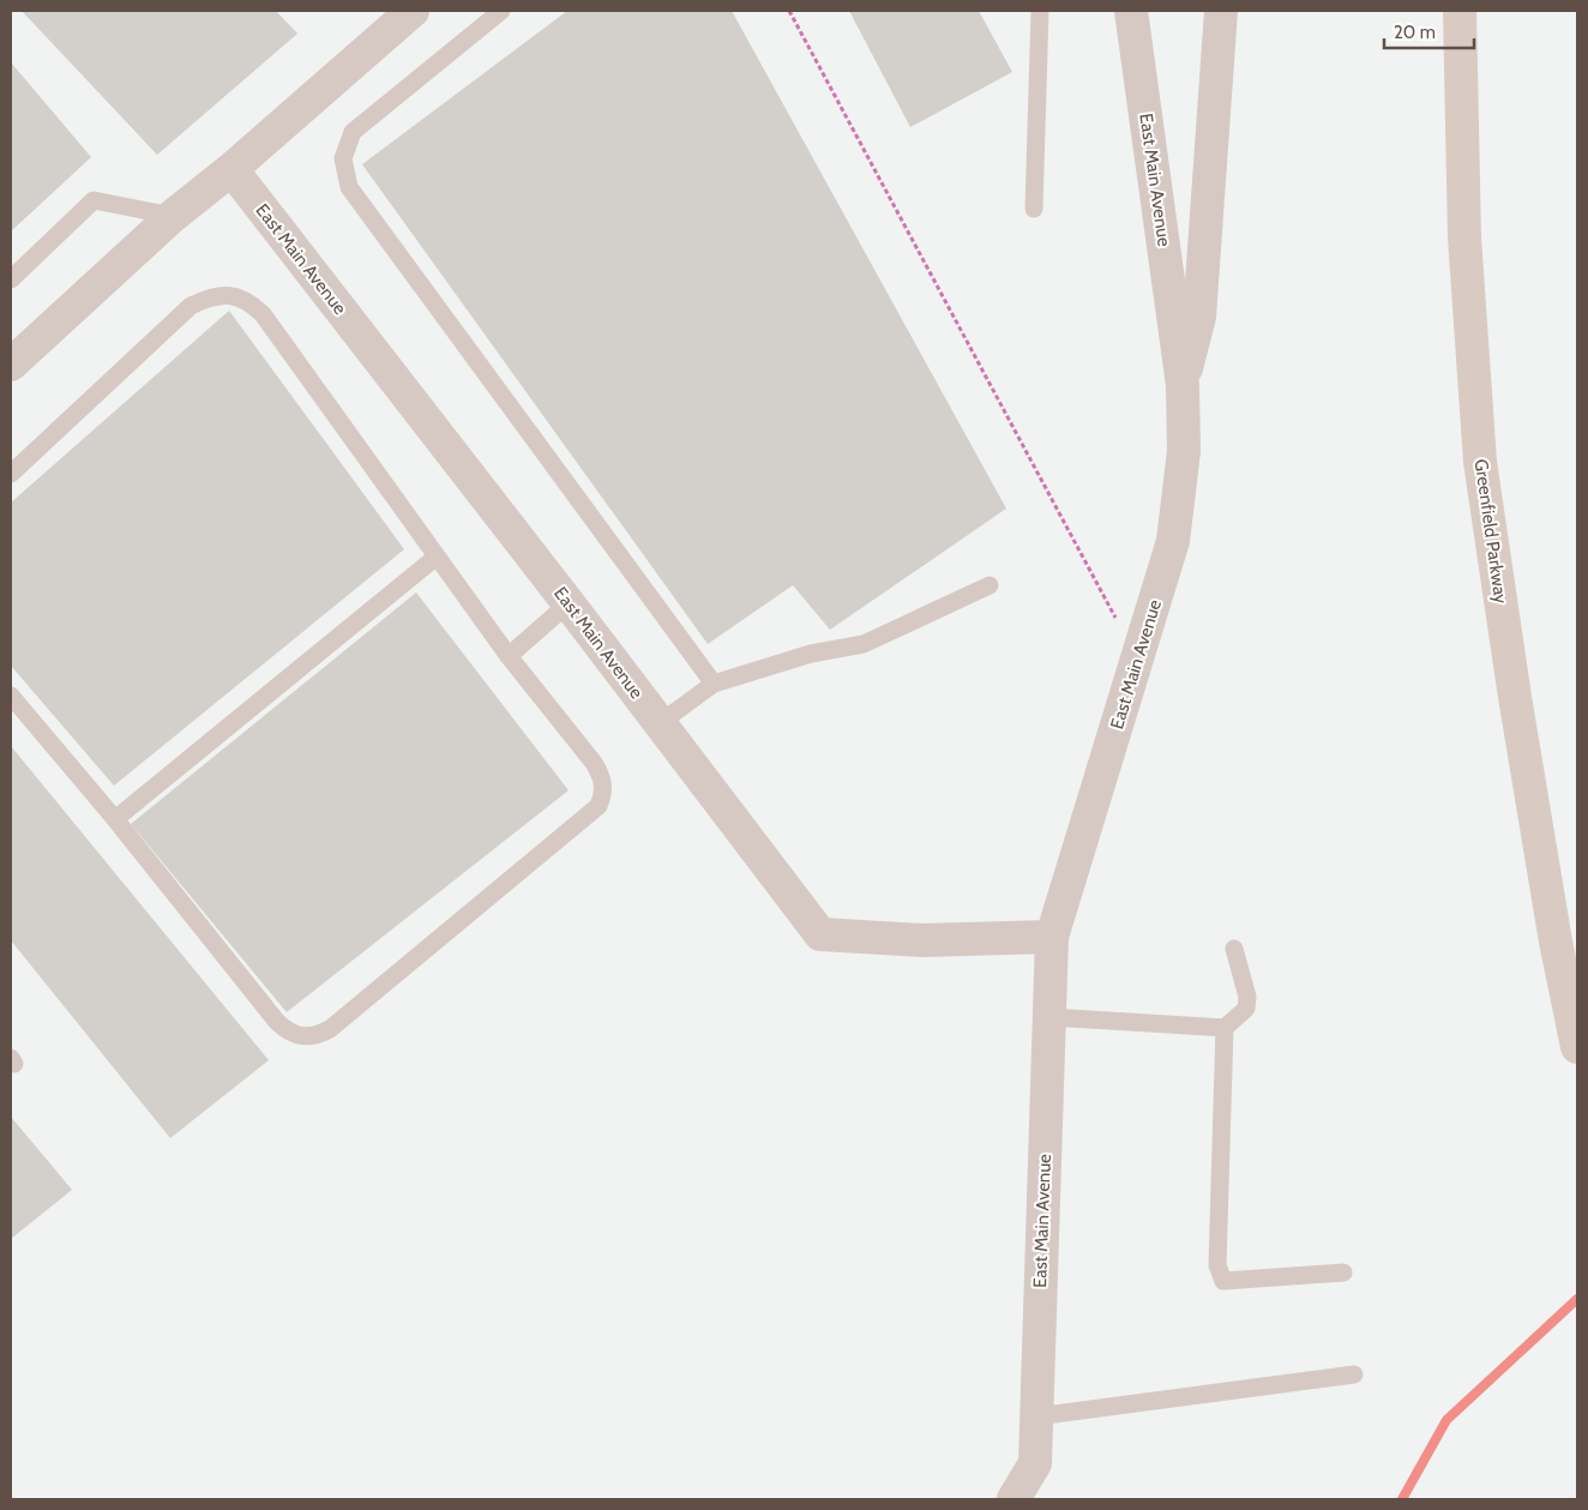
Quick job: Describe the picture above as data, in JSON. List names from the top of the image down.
{
  "streets": {
    "main road": ["Greenfield Parkway"],
    "street": ["East Main Avenue"]
  },
  "scale_bar": "20 m"
}
